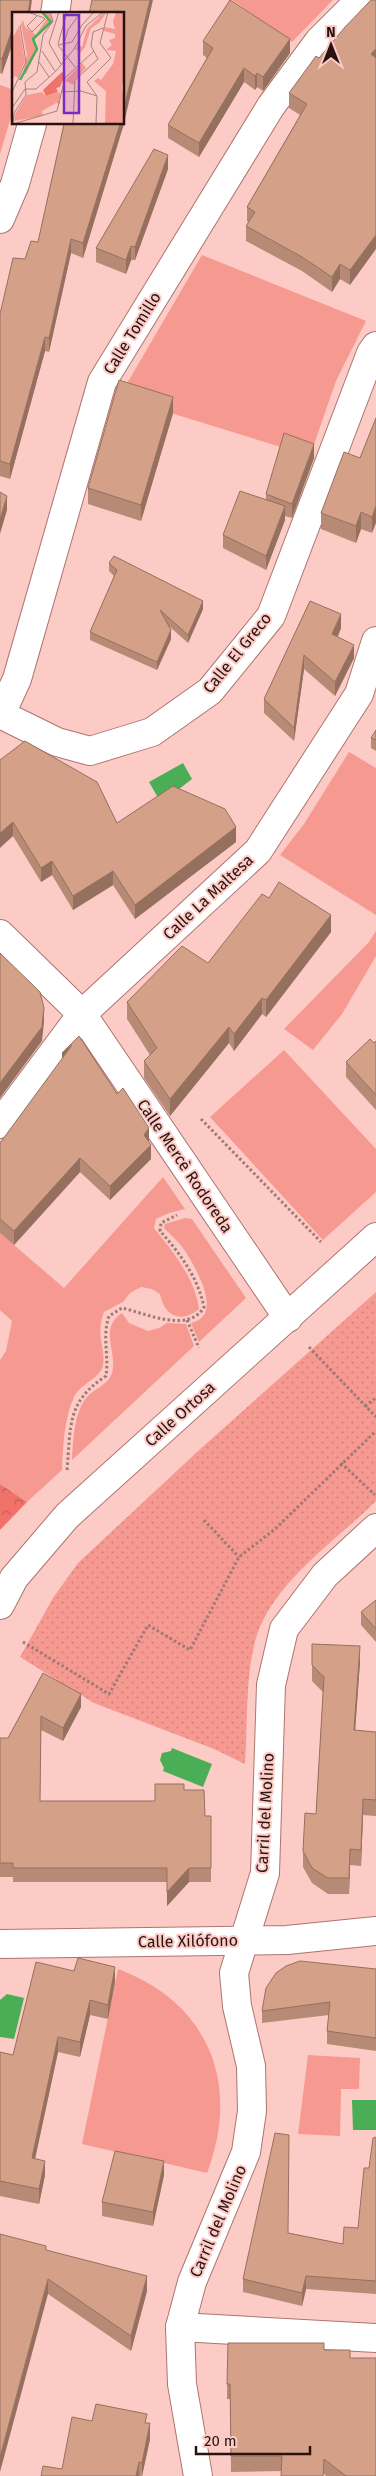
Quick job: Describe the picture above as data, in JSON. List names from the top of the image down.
{
  "streets": {
    "street": [
      "Calle Tomillo",
      "Calle El Greco",
      "Calle La Maltesa",
      "Calle Mercè Rodoreda",
      "Calle Ortosa",
      "Carril del Molino",
      "Calle Xilófono"
    ]
  },
  "crossings": [
    ["Calle Tomillo", "Calle El Greco"],
    ["Calle La Maltesa", "Calle Mercè Rodoreda"],
    ["Calle Mercè Rodoreda", "Calle Ortosa"],
    ["Carril del Molino", "Calle Xilófono"]
  ],
  "scale_bar": "20 m",
  "north": "top"
}
